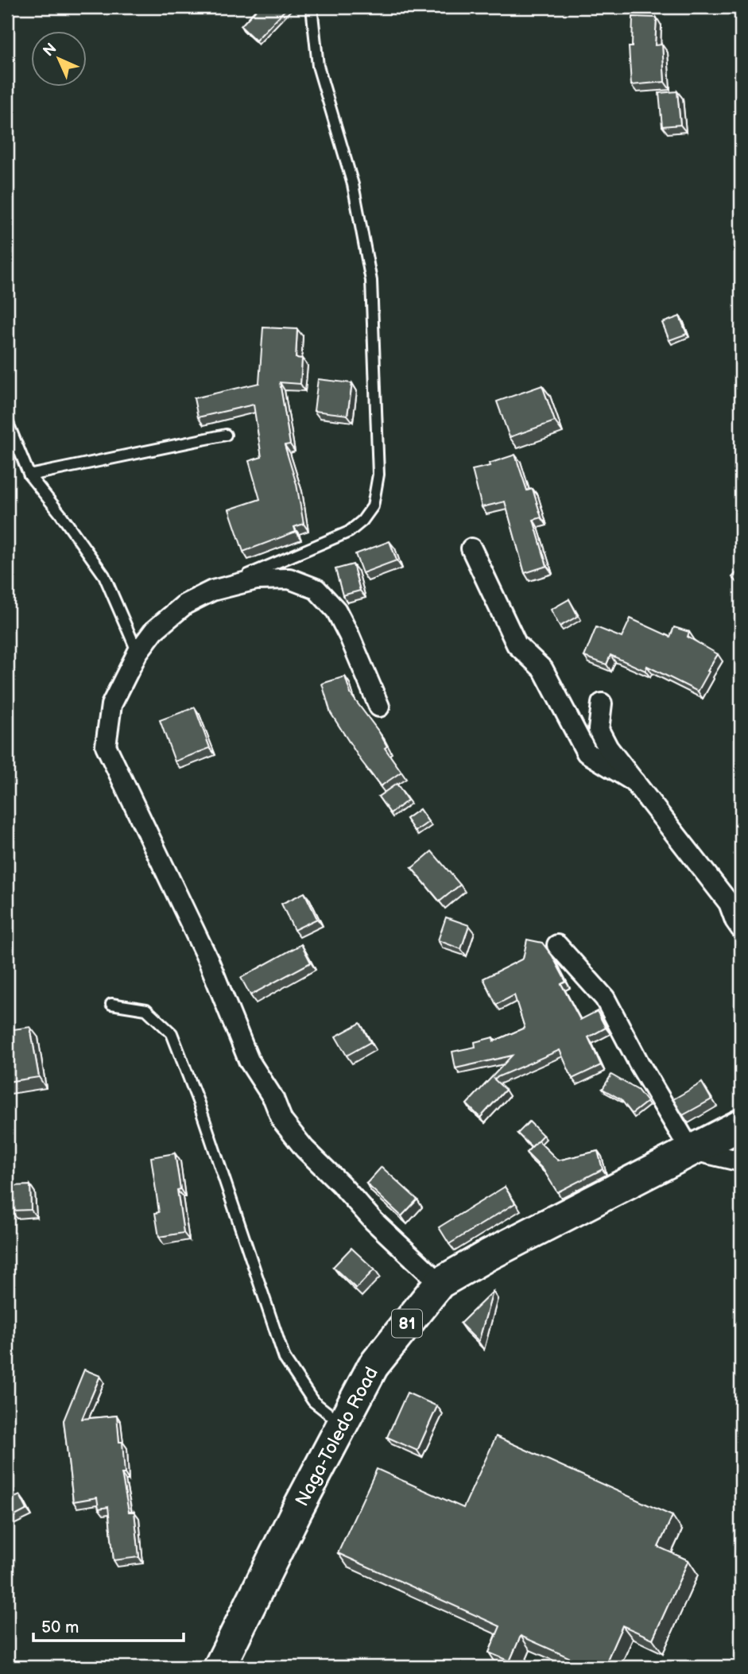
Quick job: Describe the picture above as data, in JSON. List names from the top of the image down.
{
  "streets": {
    "highway": ["81", "Naga-Toledo Road"]
  },
  "scale_bar": "50 m",
  "north": "top left"
}
